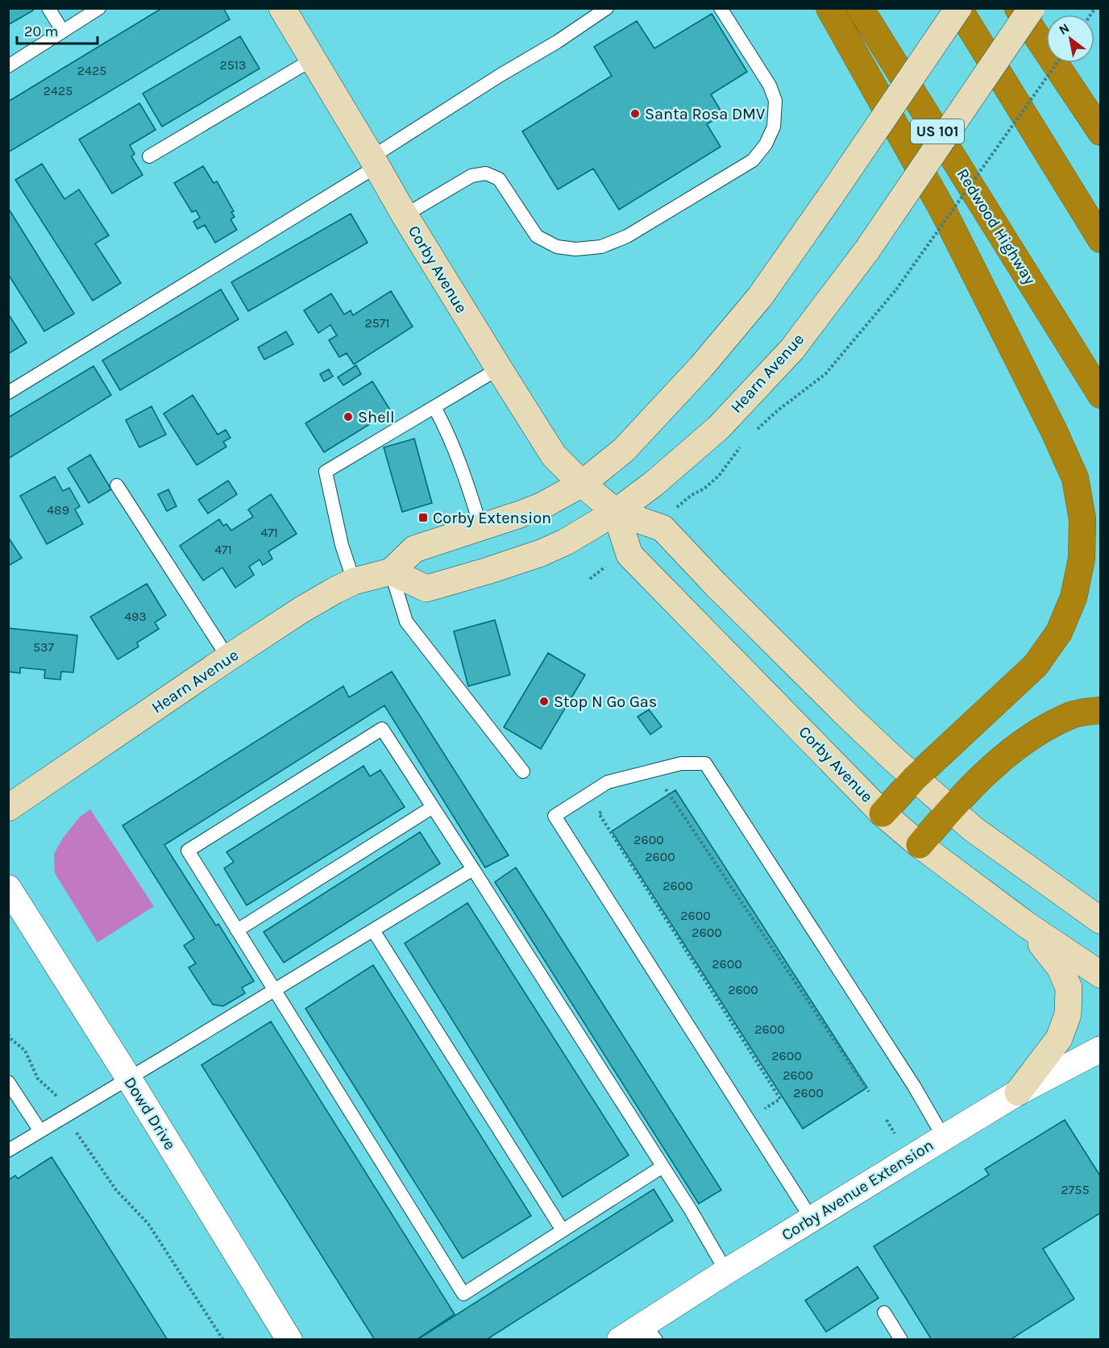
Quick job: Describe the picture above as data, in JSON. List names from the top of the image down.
{
  "streets": {
    "highway": ["US 101", "Redwood Highway"],
    "main road": ["Corby Avenue", "Hearn Avenue"],
    "street": ["Dowd Drive", "Corby Avenue Extension"]
  },
  "crossings": [
    ["Corby Avenue", "Hearn Avenue"]
  ],
  "places": {
    "other": ["Santa Rosa DMV", "Shell", "Stop N Go Gas"],
    "transit": ["Corby Extension"]
  },
  "house_numbers": [
    "2513",
    "2425",
    "2425",
    "2571",
    "489",
    "471",
    "471",
    "493",
    "537",
    "2600",
    "2600",
    "2600",
    "2600",
    "2600",
    "2600",
    "2600",
    "2600",
    "2600",
    "2600",
    "2600",
    "2755"
  ],
  "scale_bar": "20 m",
  "north": "top left"
}
